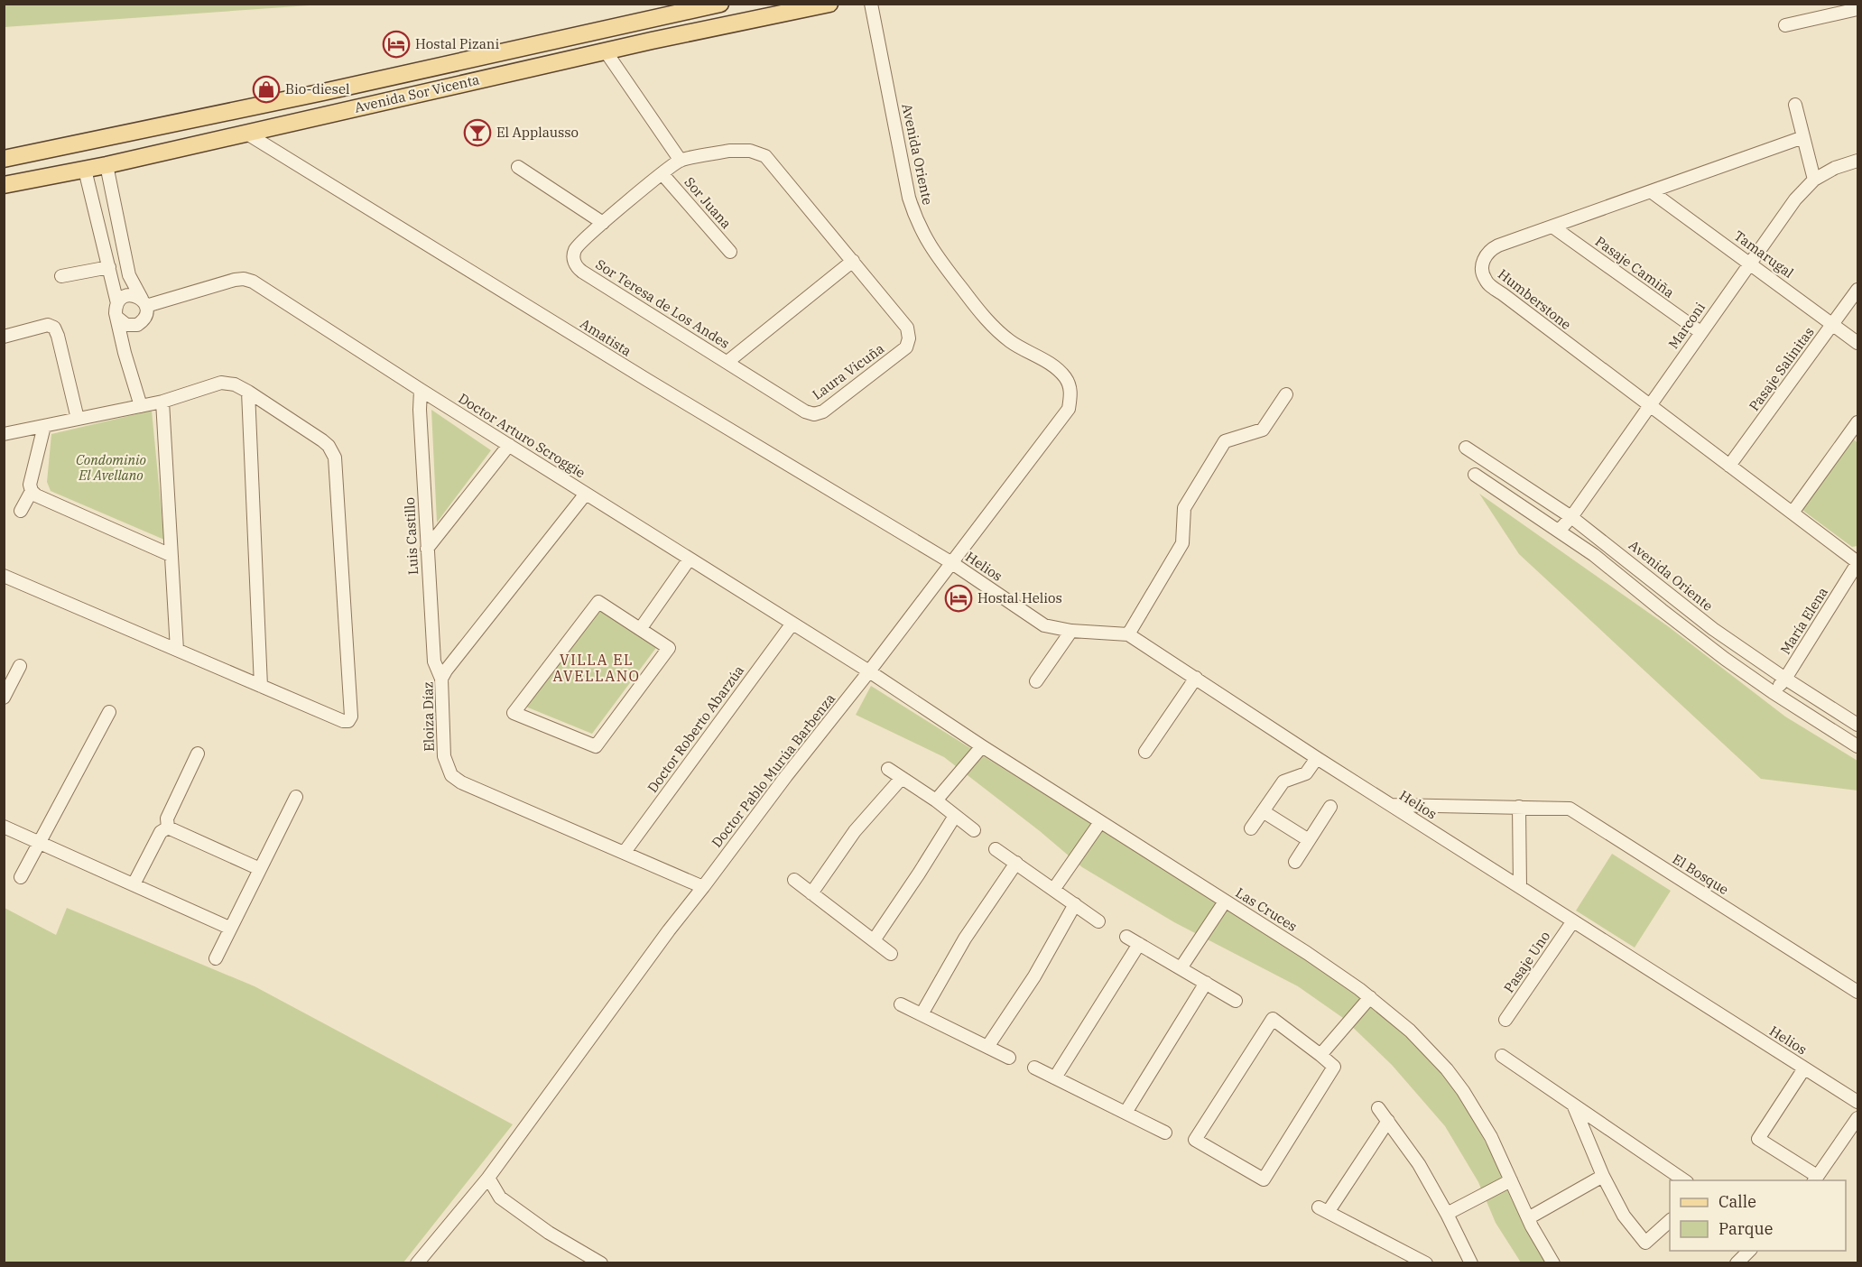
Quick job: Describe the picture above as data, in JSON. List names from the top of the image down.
{
  "streets": {
    "main road": ["Avenida Sor Vicenta"],
    "street": [
      "Avenida Oriente",
      "Sor Juana",
      "Tamarugal",
      "Pasaje Camiña",
      "Humberstone",
      "Sor Teresa de Los Andes",
      "Marconi",
      "Amatista",
      "Pasaje Salinitas",
      "Laura Vicuña",
      "Doctor Arturo Scroggie",
      "Luis Castillo",
      "Helios",
      "María Elena",
      "Eloiza Díaz",
      "Doctor Roberto Abarzúa",
      "Doctor Pablo Murúa Barbenza",
      "El Bosque",
      "Las Cruces",
      "Pasaje Uno"
    ]
  },
  "crossings": [
    ["Avenida Sor Vicenta", "Amatista"],
    ["Avenida Oriente", "Marconi"],
    ["Avenida Oriente", "María Elena"],
    ["Avenida Oriente", "Doctor Pablo Murúa Barbenza"],
    ["Sor Juana", "Sor Teresa de Los Andes"],
    ["Tamarugal", "Humberstone"],
    ["Tamarugal", "Marconi"],
    ["Tamarugal", "Pasaje Salinitas"],
    ["Pasaje Camiña", "Humberstone"],
    ["Pasaje Camiña", "Marconi"],
    ["Humberstone", "Marconi"],
    ["Humberstone", "Pasaje Salinitas"],
    ["Humberstone", "María Elena"],
    ["Sor Teresa de Los Andes", "Laura Vicuña"],
    ["Amatista", "Helios"],
    ["Amatista", "Doctor Pablo Murúa Barbenza"],
    ["Doctor Arturo Scroggie", "Luis Castillo"],
    ["Doctor Arturo Scroggie", "Eloiza Díaz"],
    ["Doctor Arturo Scroggie", "Doctor Roberto Abarzúa"],
    ["Doctor Arturo Scroggie", "Doctor Pablo Murúa Barbenza"],
    ["Doctor Arturo Scroggie", "Las Cruces"],
    ["Luis Castillo", "Eloiza Díaz"],
    ["Helios", "Doctor Pablo Murúa Barbenza"],
    ["Helios", "El Bosque"],
    ["Helios", "Pasaje Uno"],
    ["Eloiza Díaz", "Doctor Roberto Abarzúa"],
    ["Eloiza Díaz", "Doctor Pablo Murúa Barbenza"],
    ["Doctor Pablo Murúa Barbenza", "Las Cruces"]
  ],
  "districts": ["VILLA EL AVELLANO"],
  "parks": ["Condominio El Avellano"],
  "places": {
    "hotel": ["Hostal Pizani", "Hostal Helios"],
    "shop": ["Bio-diesel"],
    "bar": ["El Applausso"]
  },
  "legend": ["Calle", "Parque"]
}
